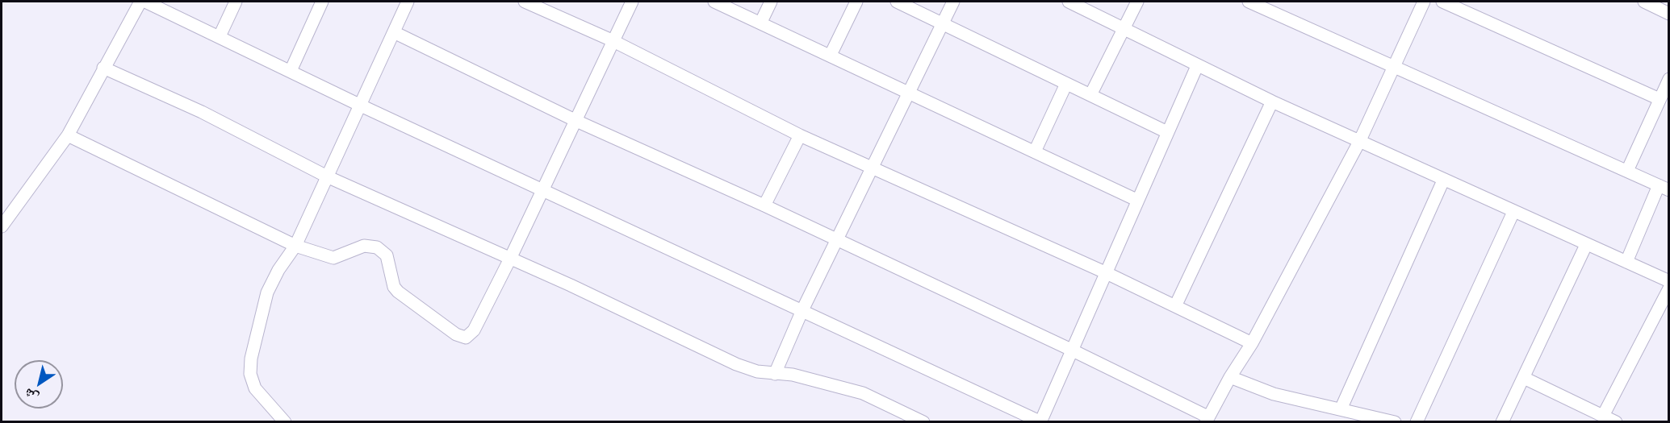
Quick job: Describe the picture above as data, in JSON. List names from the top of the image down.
{
  "north": "bottom left"
}
